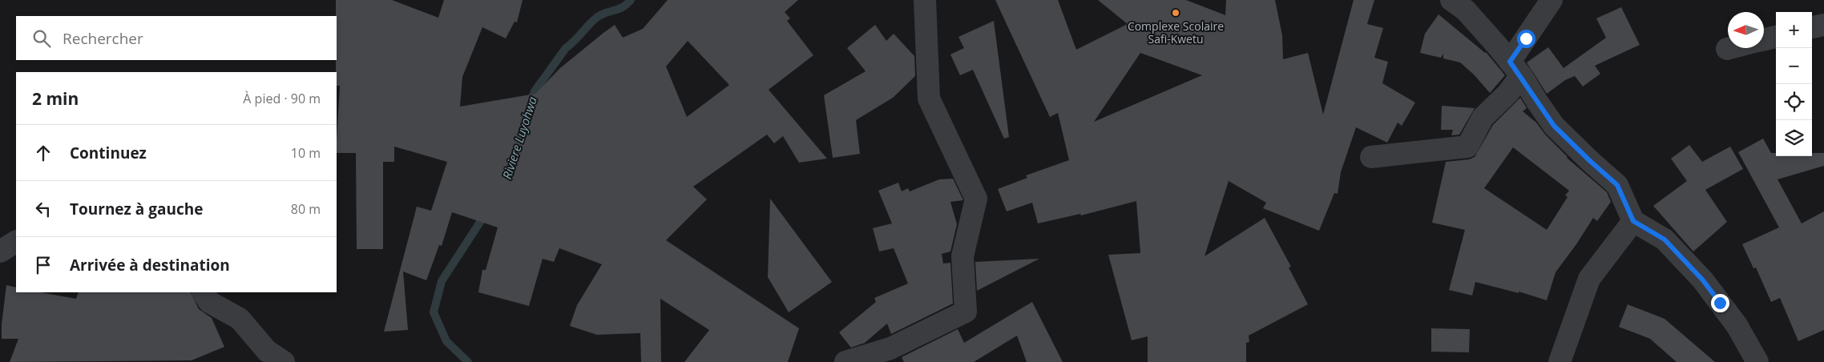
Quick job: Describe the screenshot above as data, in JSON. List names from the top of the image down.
{
  "water": ["Riviere Luyohwa"],
  "places": ["Complexe Scolaire Safi-Kwetu"],
  "north": "left",
  "page": {
    "map_buttons": ["+", "−"],
    "search": "Rechercher",
    "heading": ["2 min", "À pied · 90 m"],
    "list": [
      ["Continuez", "10 m"],
      ["Tournez à gauche", "80 m"],
      "Arrivée à destination"
    ]
  }
}
